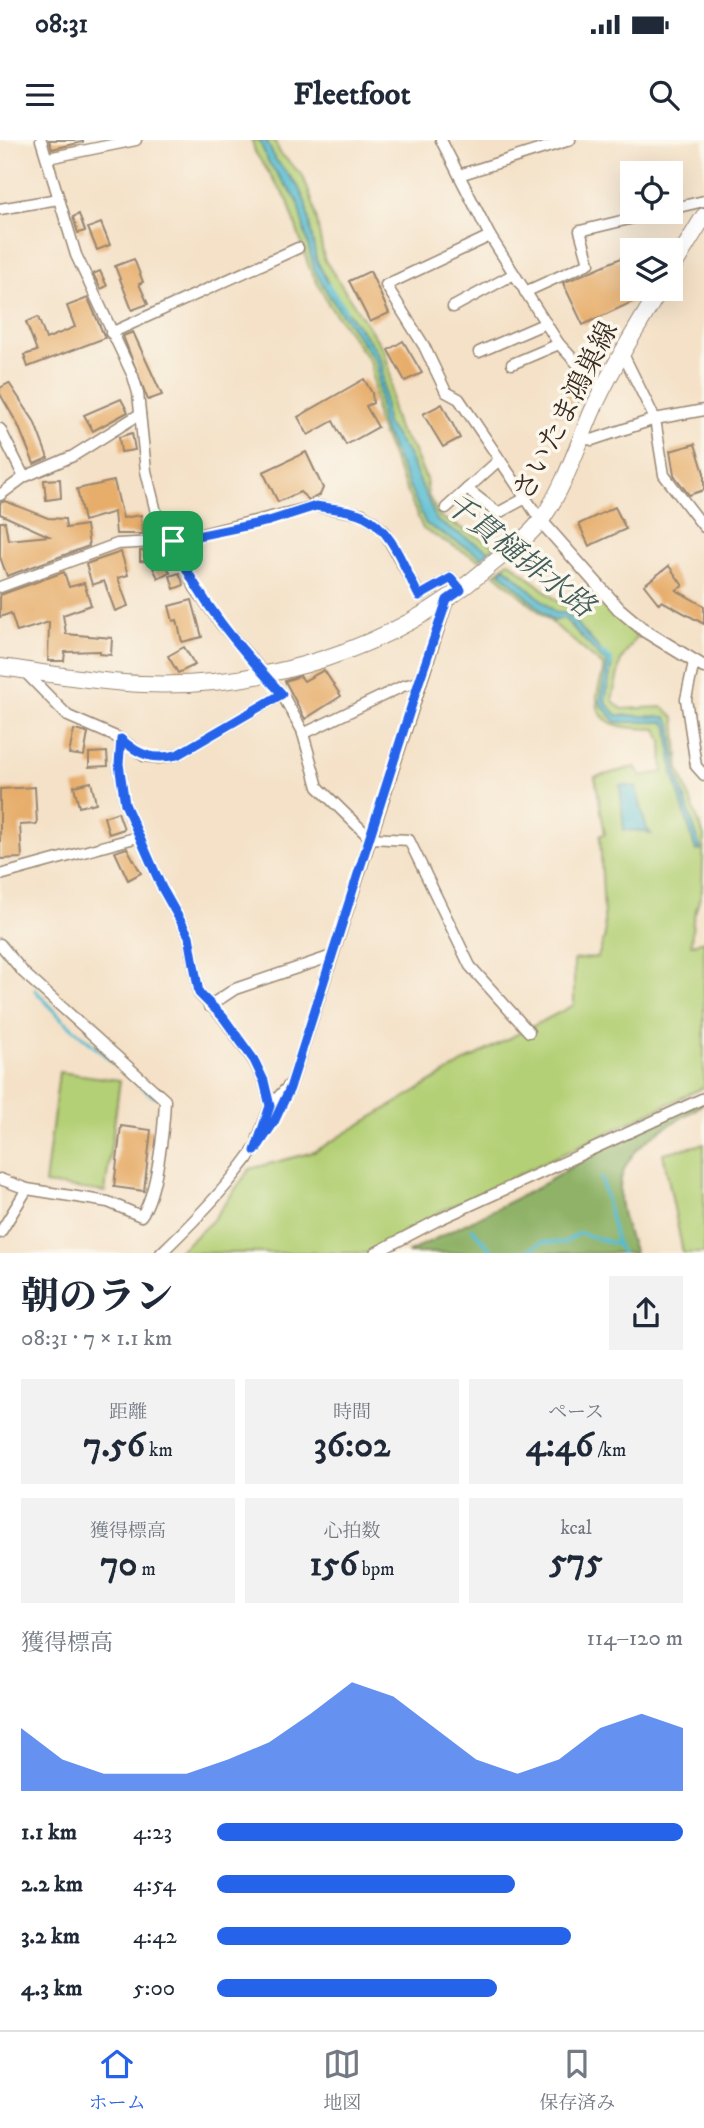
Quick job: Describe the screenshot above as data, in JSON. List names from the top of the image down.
{
  "streets": {
    "main road": ["さいたま鴻巣線"]
  },
  "water": ["千貫樋排水路"],
  "page": {
    "status": "08:31",
    "header": "Fleetfoot",
    "heading": ["朝のラン", "08:31 · 7 × 1.1 km"],
    "stats": [
      ["距離", "7.56 km"],
      ["時間", "36:02"],
      ["ペース", "4:46 /km"],
      ["獲得標高", "70 m"],
      ["心拍数", "156 bpm"],
      ["kcal", "575"]
    ],
    "chart": ["獲得標高", "114–120 m"],
    "list": [
      {
        "name": "1.1 km",
        "note": "4:23"
      },
      {
        "name": "2.2 km",
        "note": "4:54"
      },
      {
        "name": "3.2 km",
        "note": "4:42"
      },
      {
        "name": "4.3 km",
        "note": "5:00"
      }
    ],
    "tabs": ["ホーム", "地図", "保存済み"]
  }
}
